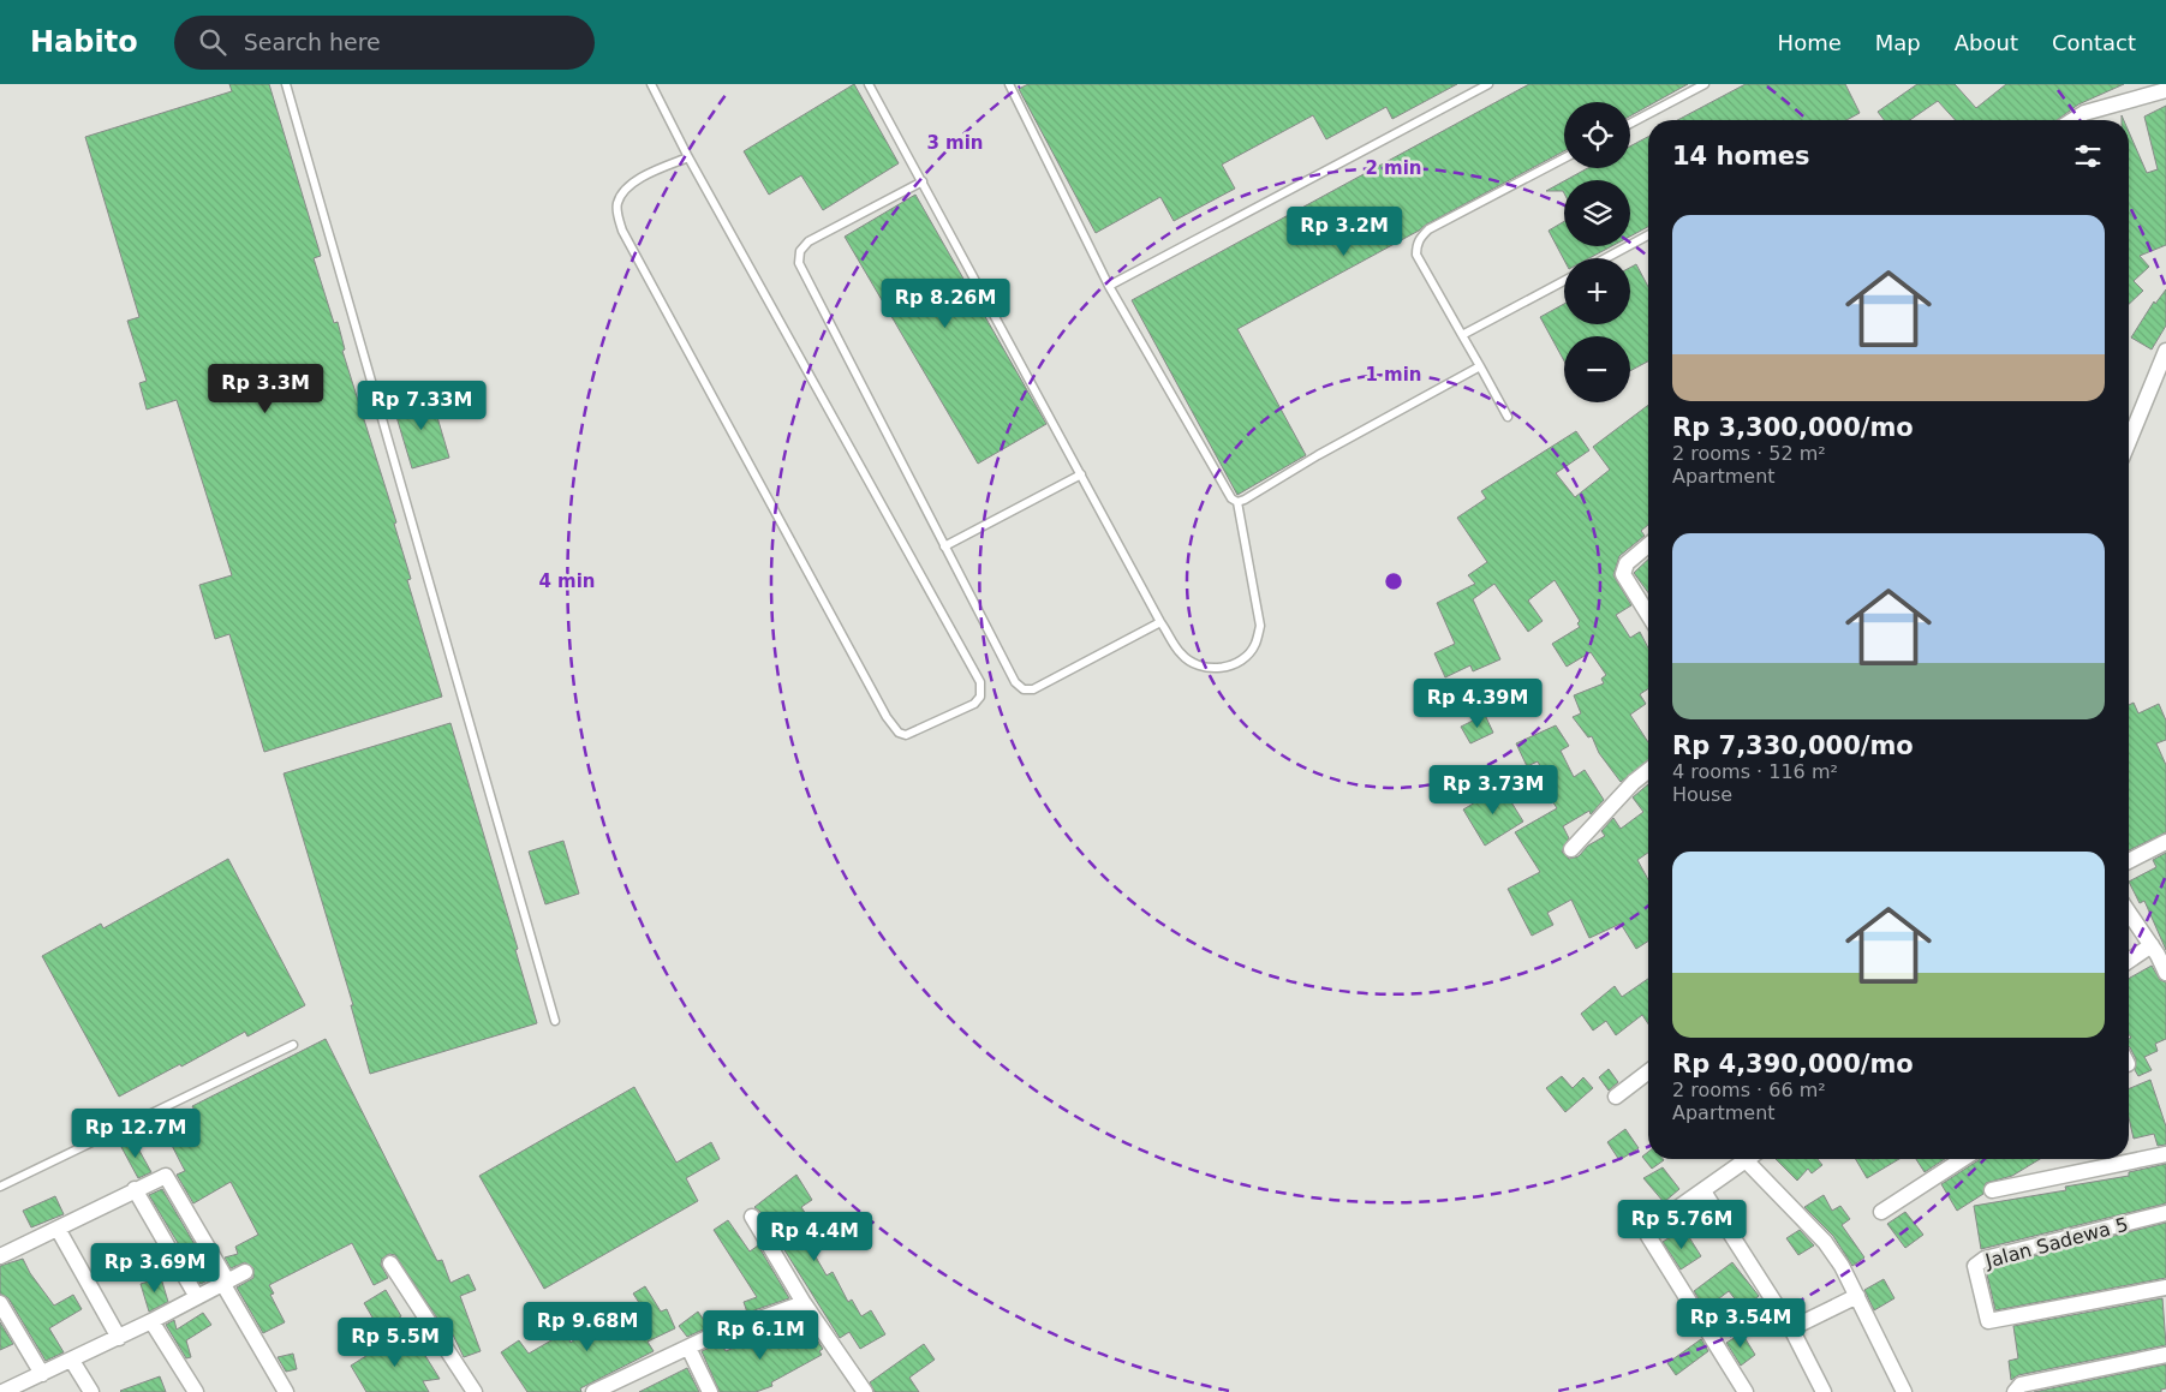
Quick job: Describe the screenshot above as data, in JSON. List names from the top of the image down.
{
  "streets": {
    "street": ["Jalan Sadewa 5"]
  },
  "page": {
    "header": "Habito",
    "search": "Search here",
    "nav": [
      "Home",
      "Map",
      "About",
      "Contact"
    ],
    "map_buttons": ["+", "−"],
    "heading": "14 homes",
    "list": [
      {
        "name": "Rp 3,300,000/mo",
        "note": "2 rooms · 52 m² · Apartment"
      },
      {
        "name": "Rp 7,330,000/mo",
        "note": "4 rooms · 116 m² · House"
      },
      {
        "name": "Rp 4,390,000/mo",
        "note": "2 rooms · 66 m² · Apartment"
      }
    ],
    "price": [
      "Rp 3.2M",
      "Rp 8.26M",
      "Rp 3.3M",
      "Rp 7.33M",
      "Rp 4.39M",
      "Rp 3.73M",
      "Rp 12.7M",
      "Rp 5.76M",
      "Rp 4.4M",
      "Rp 3.69M",
      "Rp 3.54M",
      "Rp 9.68M",
      "Rp 6.1M",
      "Rp 5.5M"
    ]
  },
  "rings": [
    "3 min",
    "2 min",
    "1 min",
    "4 min"
  ]
}
